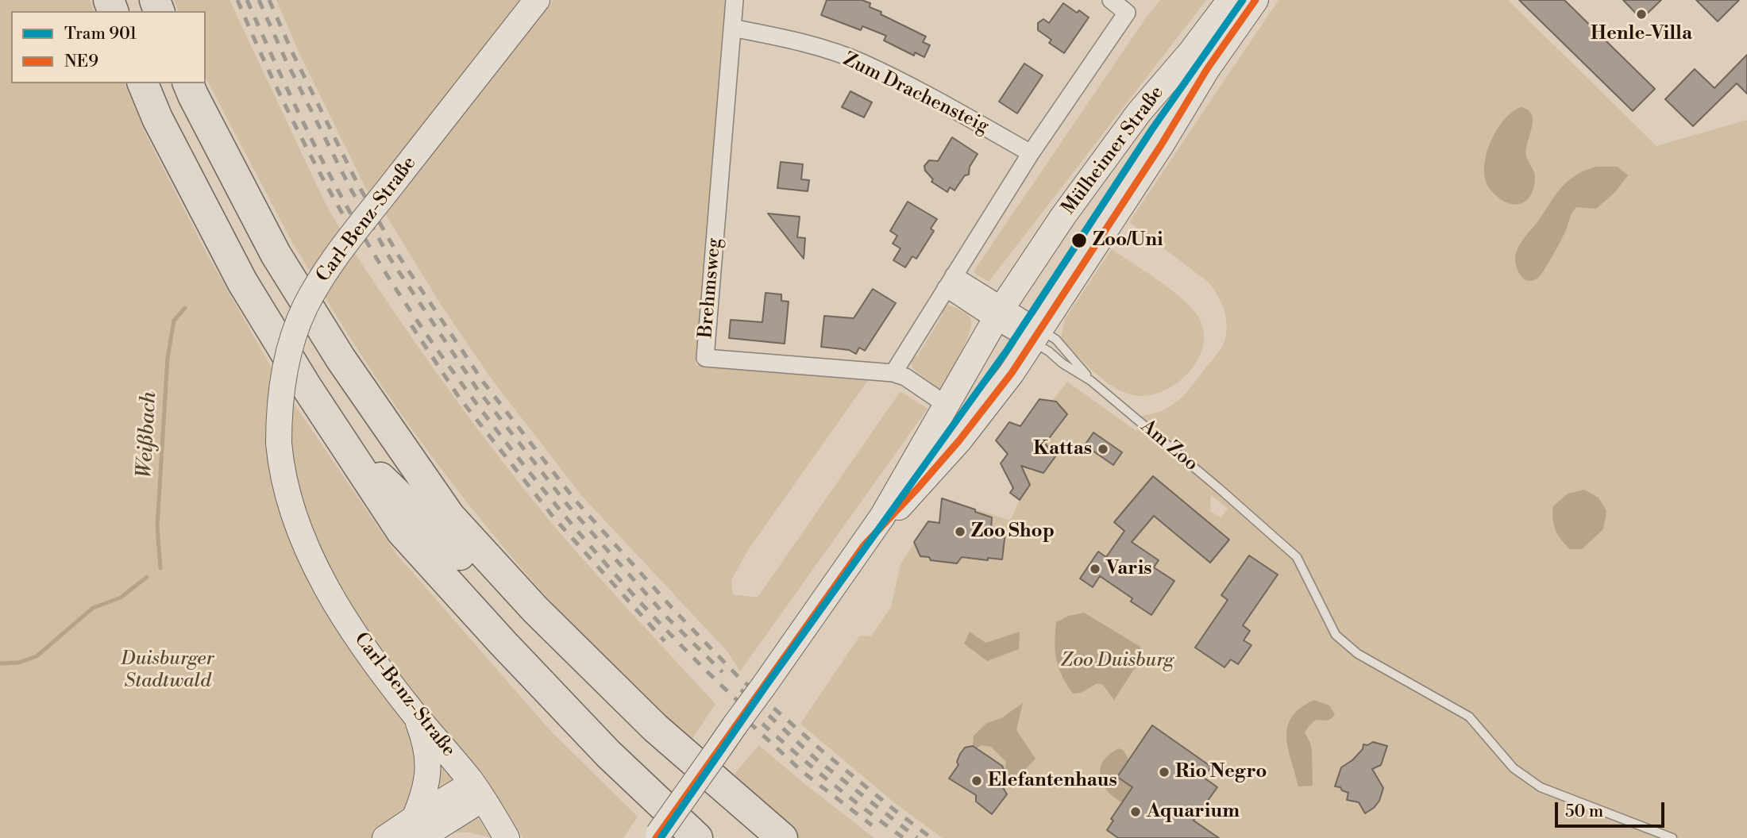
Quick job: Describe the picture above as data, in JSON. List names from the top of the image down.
{
  "streets": {
    "main road": ["Mülheimer Straße", "Carl-Benz-Straße"],
    "street": ["Zum Drachensteig", "Brehmsweg"],
    "lane": ["Am Zoo"]
  },
  "crossings": [
    ["Zum Drachensteig", "Brehmsweg"],
    ["Mülheimer Straße", "Brehmsweg"],
    ["Mülheimer Straße", "Am Zoo"]
  ],
  "water": ["Weißbach"],
  "parks": ["Duisburger Stadtwald", "Zoo Duisburg"],
  "places": [
    "Henle-Villa",
    "Zoo/Uni",
    "Kattas",
    "Zoo Shop",
    "Varis",
    "Rio Negro",
    "Elefantenhaus",
    "Aquarium"
  ],
  "lines": ["tram line 901", "transit line NE9"],
  "legend": ["Tram 901", "NE9"],
  "scale_bar": "50 m"
}
